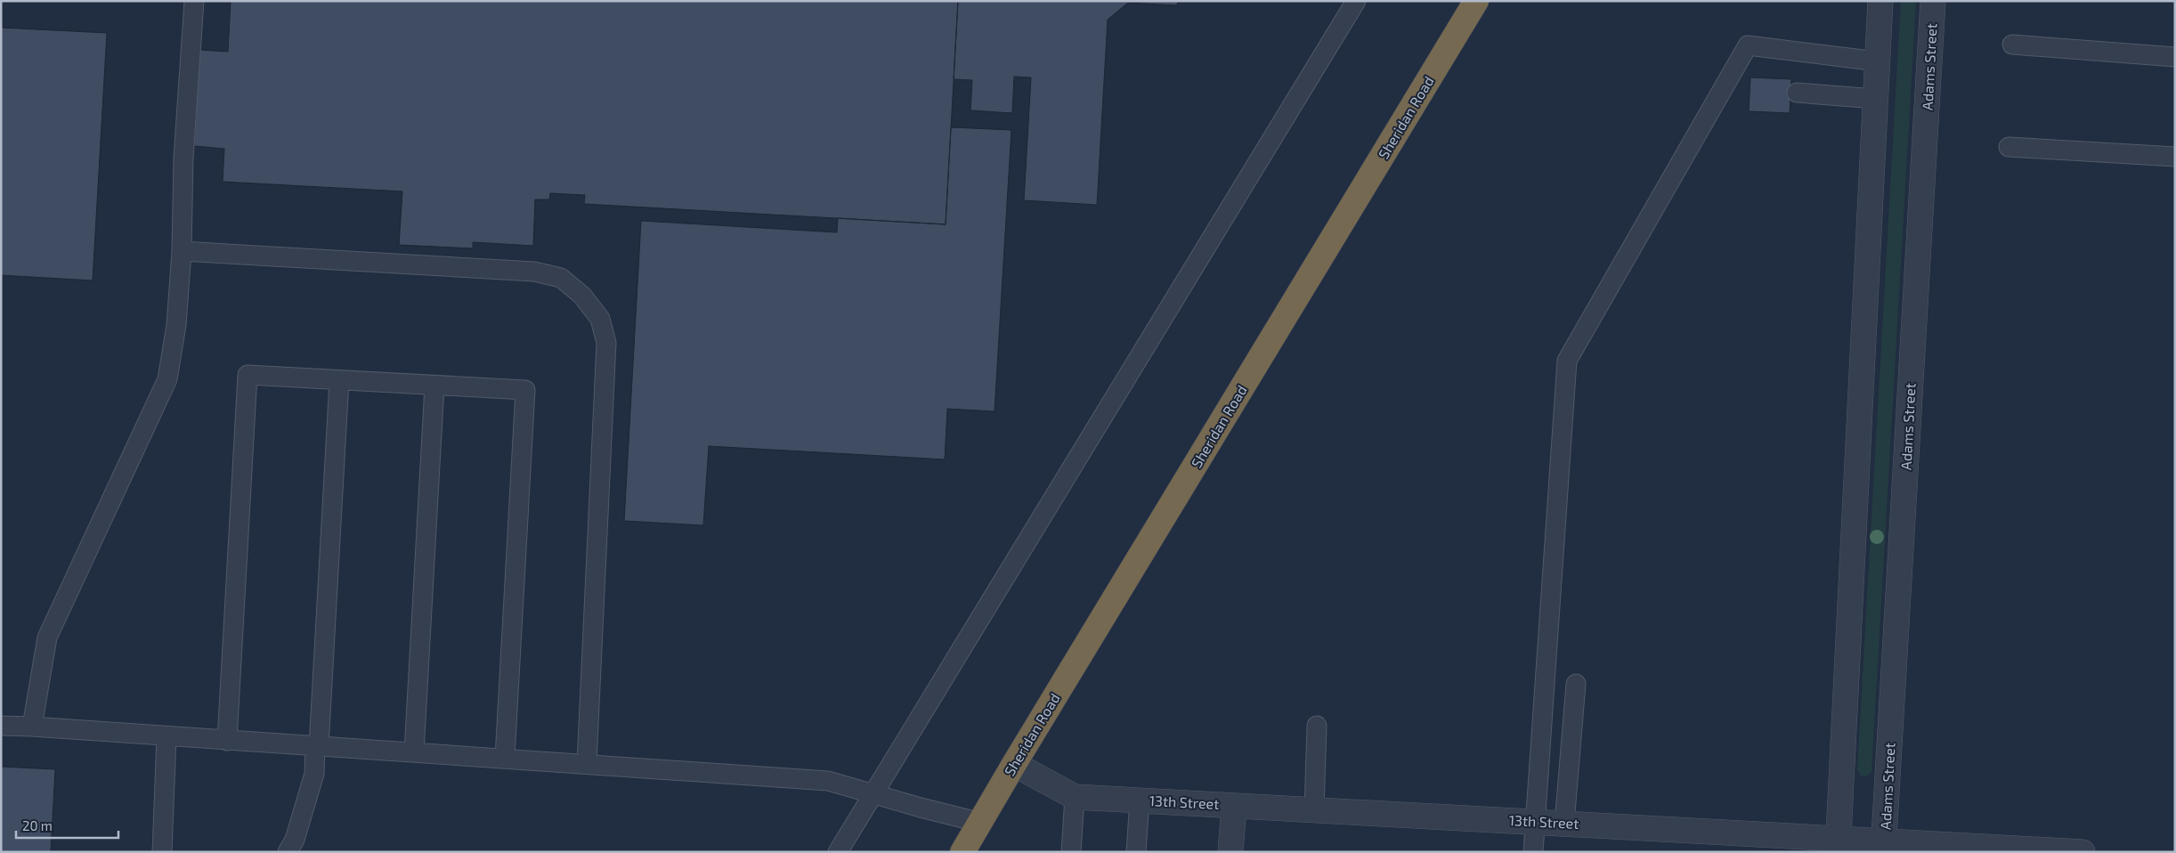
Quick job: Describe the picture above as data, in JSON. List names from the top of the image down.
{
  "streets": {
    "highway": ["Sheridan Road"],
    "street": ["Adams Street", "13th Street"]
  },
  "crossings": [
    ["Adams Street", "13th Street"],
    ["Sheridan Road", "13th Street"]
  ],
  "scale_bar": "20 m"
}
